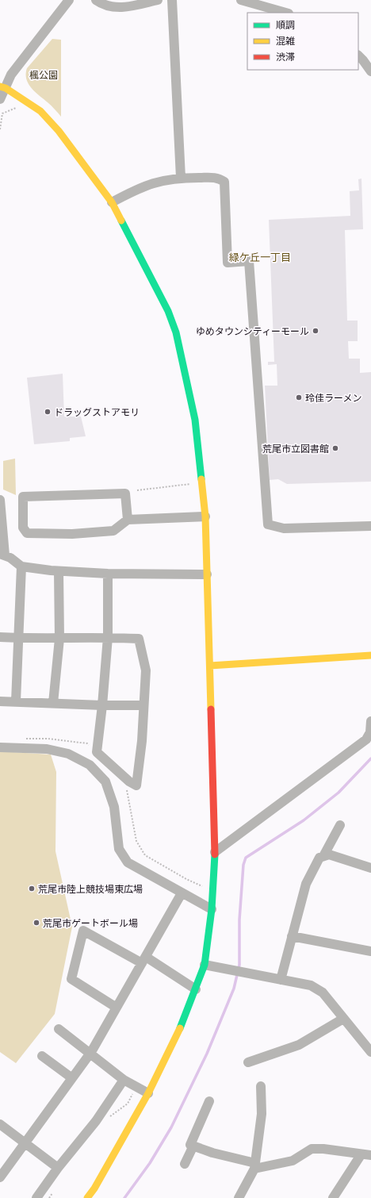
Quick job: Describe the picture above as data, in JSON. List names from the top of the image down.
{
  "districts": ["緑ケ丘一丁目"],
  "parks": ["楓公園"],
  "places": [
    "ゆめタウンシティーモール",
    "玲佳ラーメン",
    "ドラッグストアモリ",
    "荒尾市立図書館",
    "荒尾市陸上競技場東広場",
    "荒尾市ゲートボール場"
  ],
  "legend": ["順調", "混雑", "渋滞"]
}
